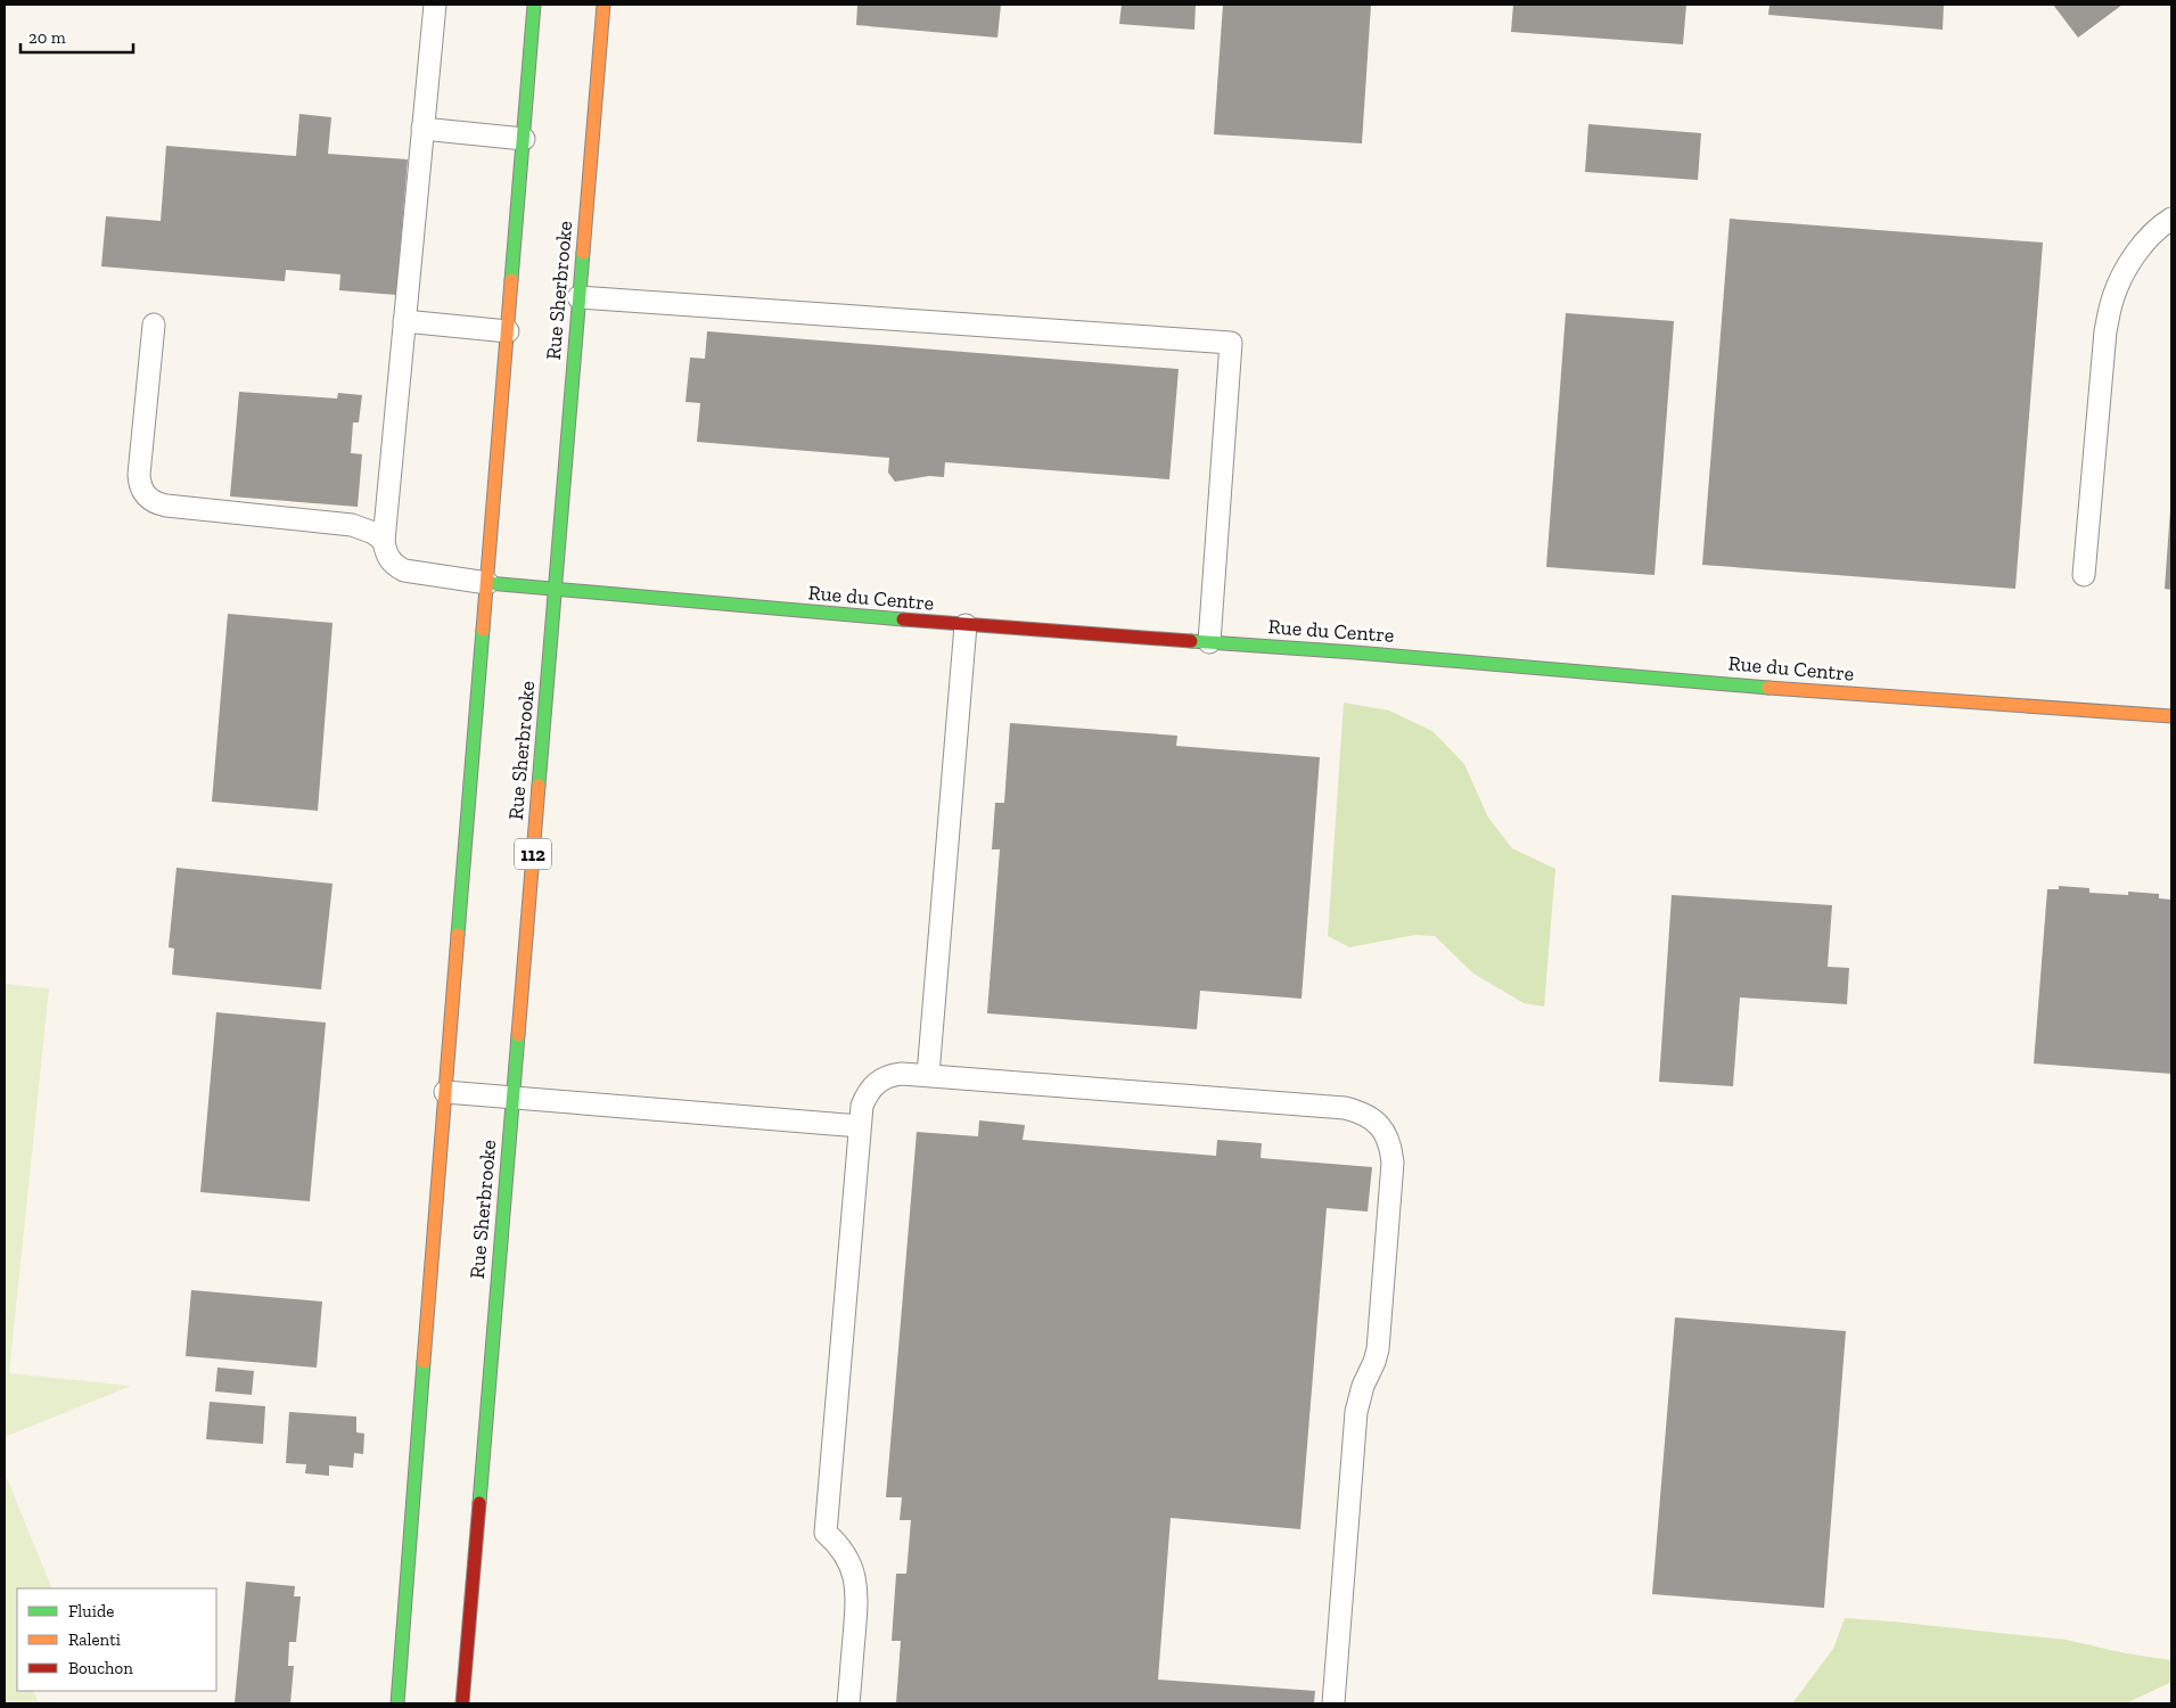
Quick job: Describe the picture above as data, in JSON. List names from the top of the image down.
{
  "streets": {
    "main road": ["Rue Sherbrooke", "Rue du Centre", "112"]
  },
  "crossings": [
    ["Rue Sherbrooke", "Rue du Centre"]
  ],
  "legend": ["Fluide", "Ralenti", "Bouchon"],
  "scale_bar": "20 m"
}
